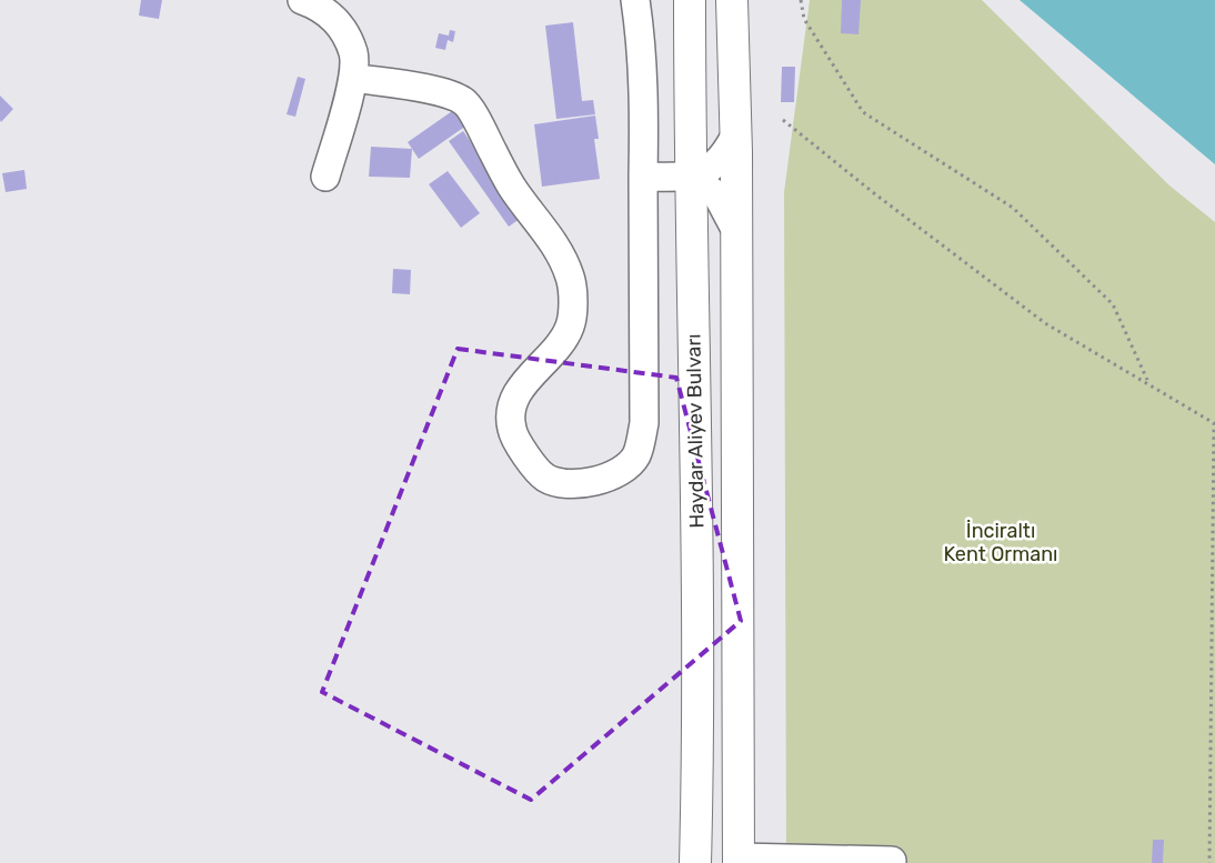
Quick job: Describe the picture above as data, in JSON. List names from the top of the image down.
{
  "streets": {
    "main road": ["Haydar Aliyev Bulvarı"]
  },
  "parks": ["İnciraltı Kent Ormanı"]
}
